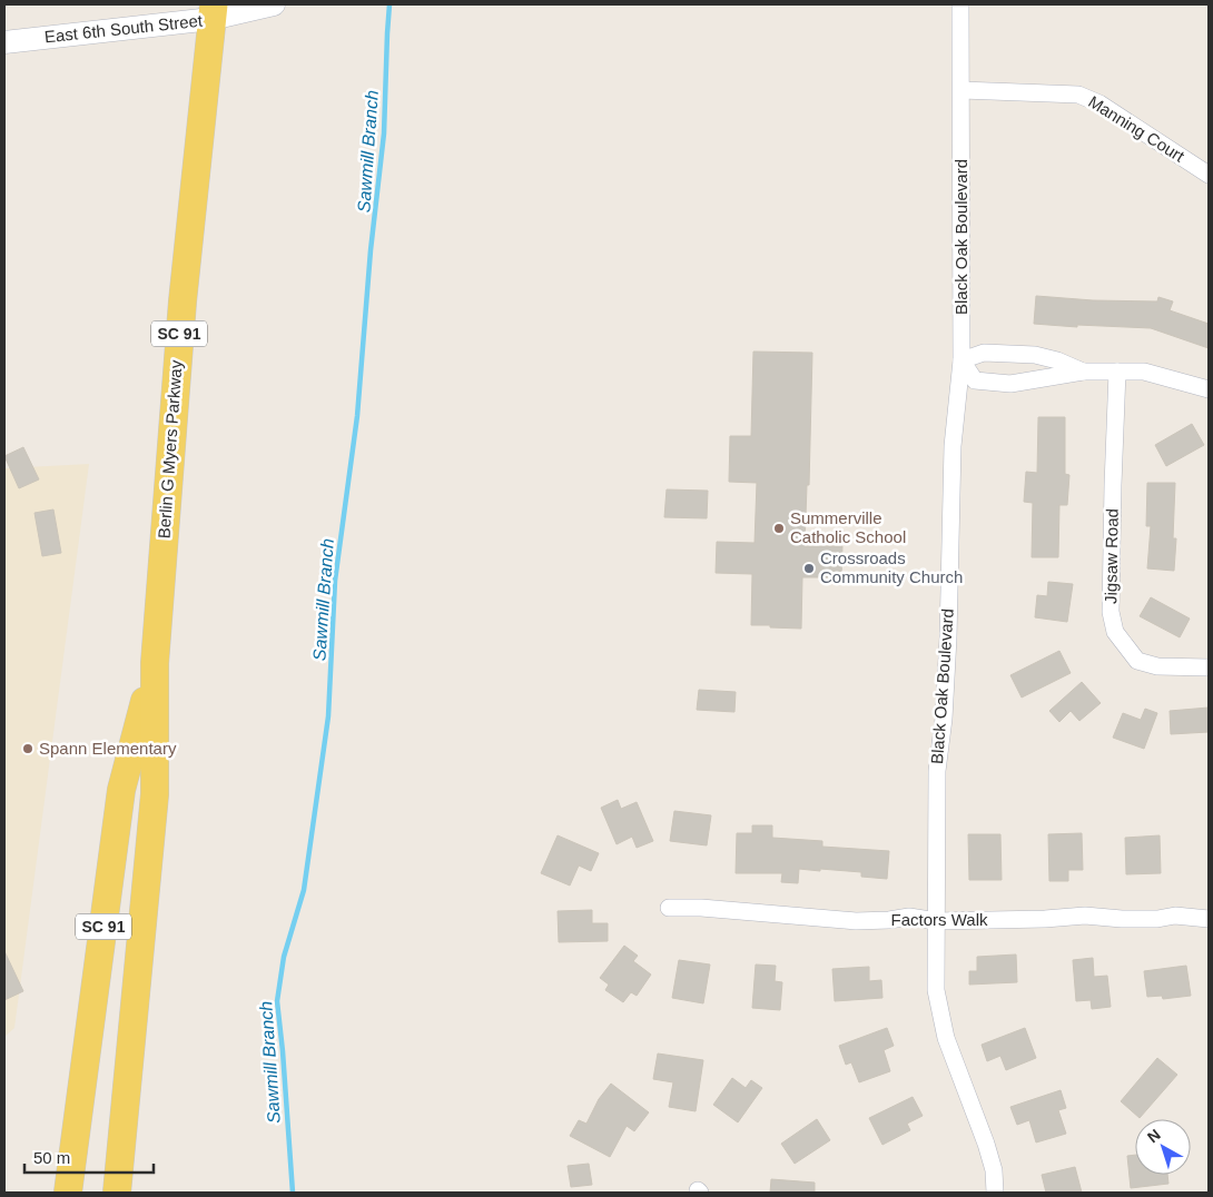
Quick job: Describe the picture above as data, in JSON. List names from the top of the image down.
{
  "streets": {
    "main road": ["SC 91", "Berlin G Myers Parkway"],
    "street": [
      "East 6th South Street",
      "Manning Court",
      "Black Oak Boulevard",
      "Jigsaw Road",
      "Factors Walk"
    ]
  },
  "crossings": [
    ["East 6th South Street", "Berlin G Myers Parkway"],
    ["Manning Court", "Black Oak Boulevard"],
    ["Black Oak Boulevard", "Factors Walk"]
  ],
  "water": ["Sawmill Branch"],
  "places": ["Summerville Catholic School", "Crossroads Community Church", "Spann Elementary"],
  "scale_bar": "50 m",
  "north": "top left"
}
